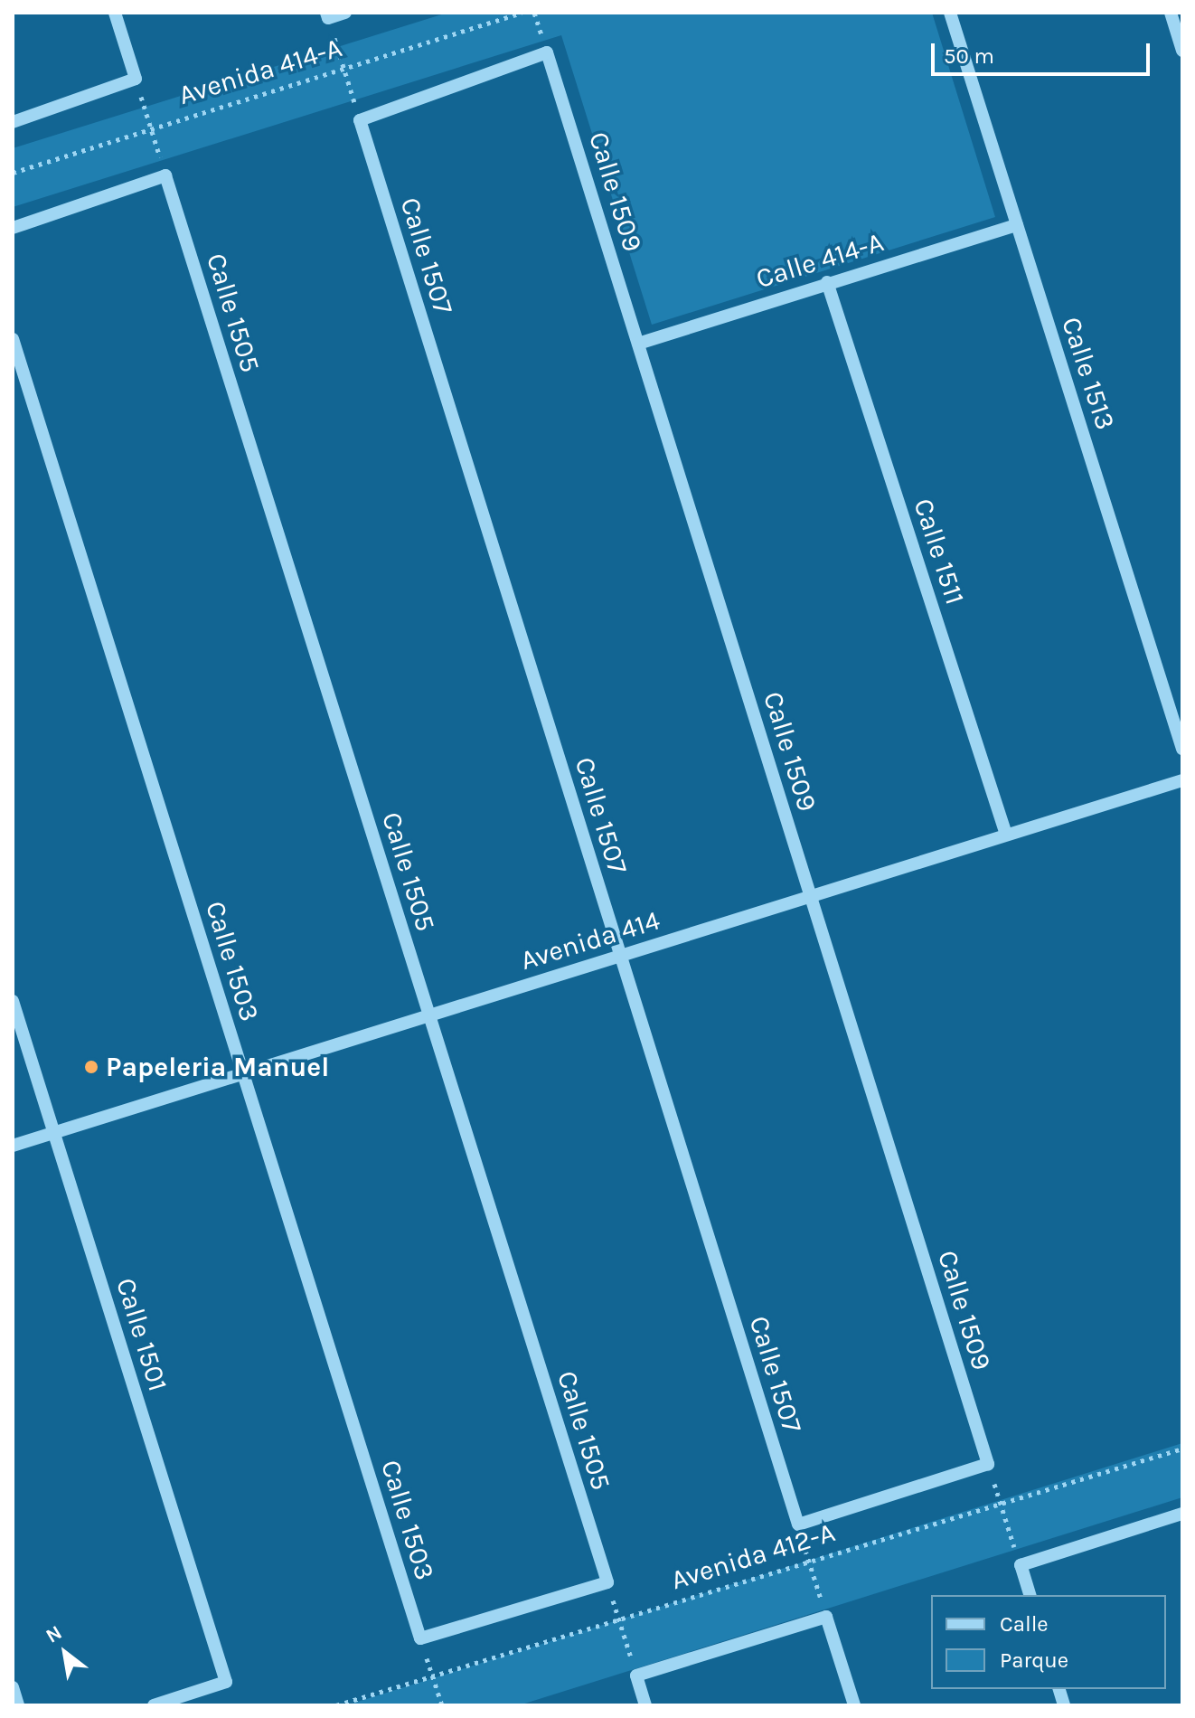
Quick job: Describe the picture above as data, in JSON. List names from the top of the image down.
{
  "streets": {
    "street": [
      "Avenida 414-A",
      "Calle 1509",
      "Calle 1507",
      "Calle 414-A",
      "Calle 1505",
      "Calle 1513",
      "Calle 1511",
      "Avenida 414",
      "Calle 1503",
      "Calle 1501",
      "Avenida 412-A"
    ]
  },
  "crossings": [
    ["Calle 1509", "Calle 1507"],
    ["Calle 1509", "Calle 414-A"],
    ["Calle 1509", "Avenida 414"],
    ["Calle 1509", "Avenida 412-A"],
    ["Calle 1507", "Avenida 414"],
    ["Calle 1507", "Avenida 412-A"],
    ["Calle 414-A", "Calle 1513"],
    ["Calle 414-A", "Calle 1511"],
    ["Calle 1505", "Avenida 414"],
    ["Calle 1511", "Avenida 414"],
    ["Avenida 414", "Calle 1503"],
    ["Avenida 414", "Calle 1501"]
  ],
  "places": ["Papeleria Manuel"],
  "legend": ["Calle", "Parque"],
  "scale_bar": "50 m",
  "north": "top left"
}
